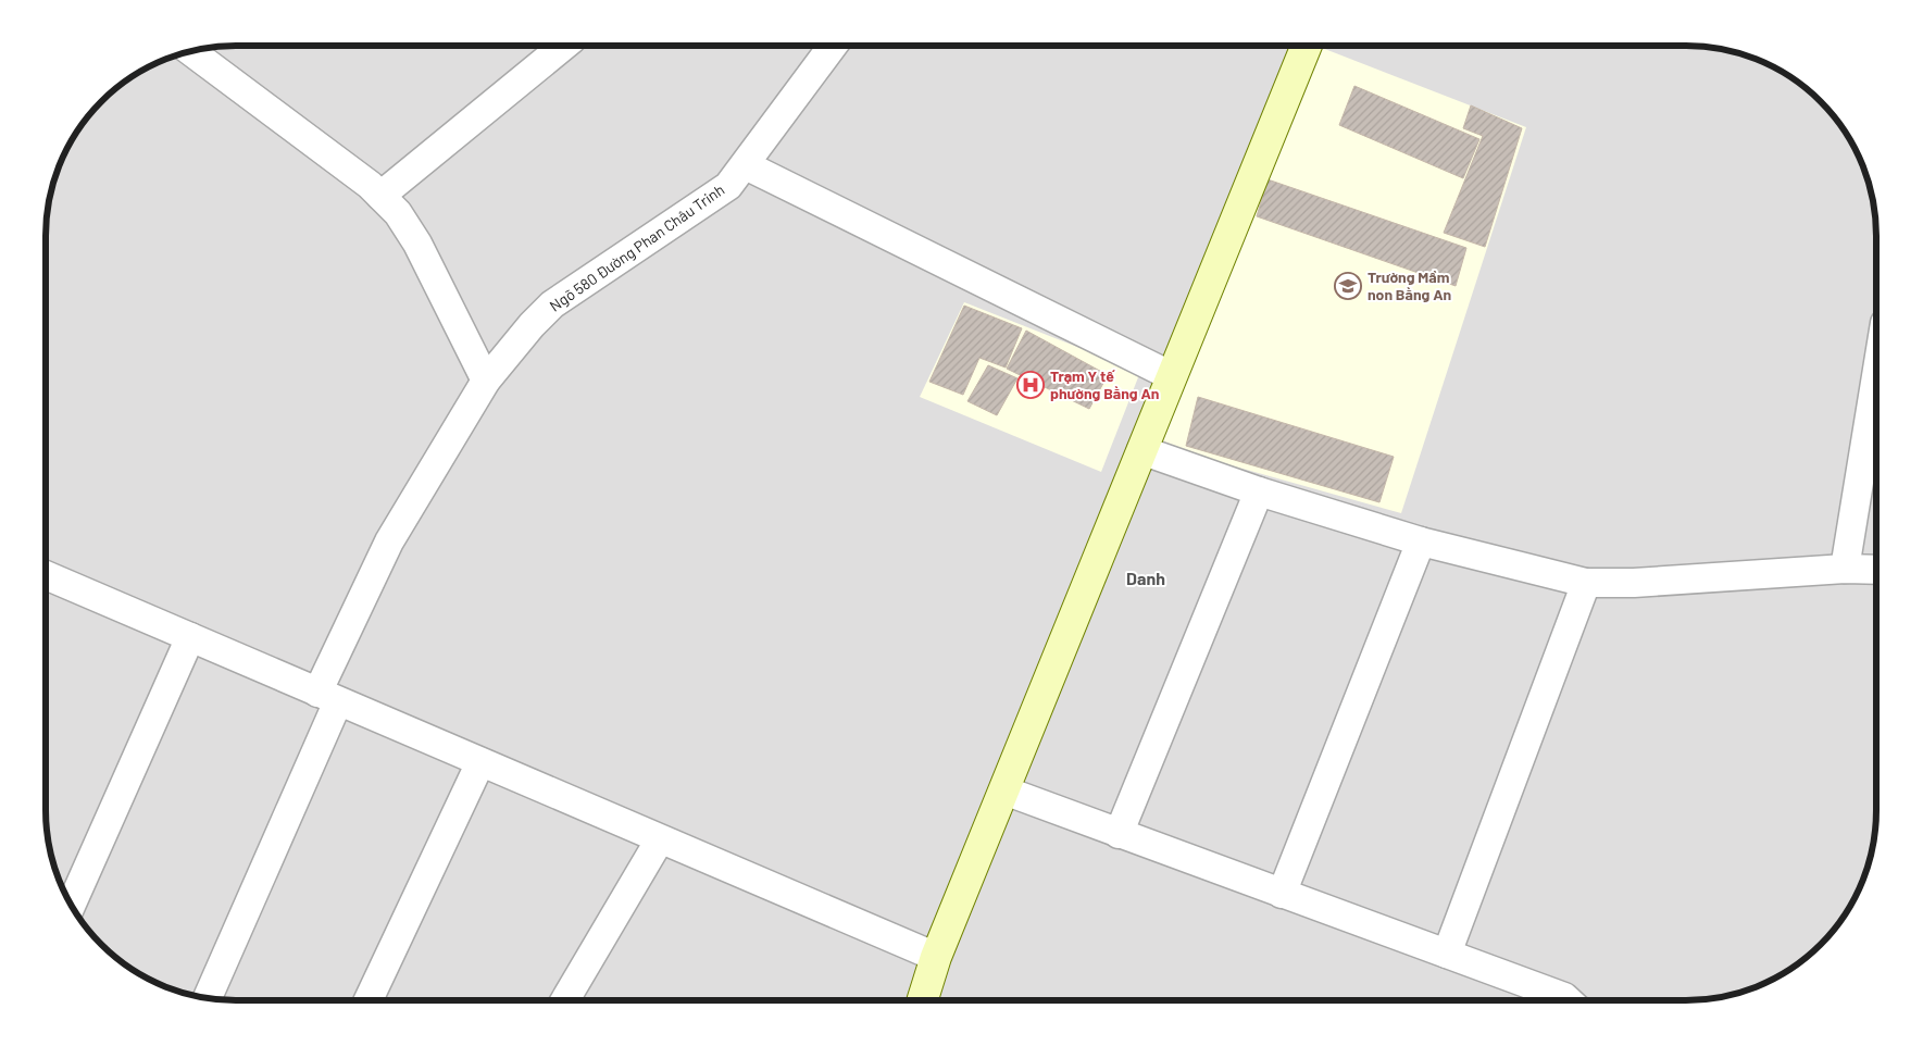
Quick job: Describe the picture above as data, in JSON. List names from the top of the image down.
{
  "streets": {
    "street": ["Ngõ 580 Đường Phan Châu Trinh"]
  },
  "districts": ["Danh"],
  "places": {
    "school or university": ["Trường Mầm non Bằng An"],
    "hospital": ["Trạm Y tế phường Bằng An"]
  }
}
